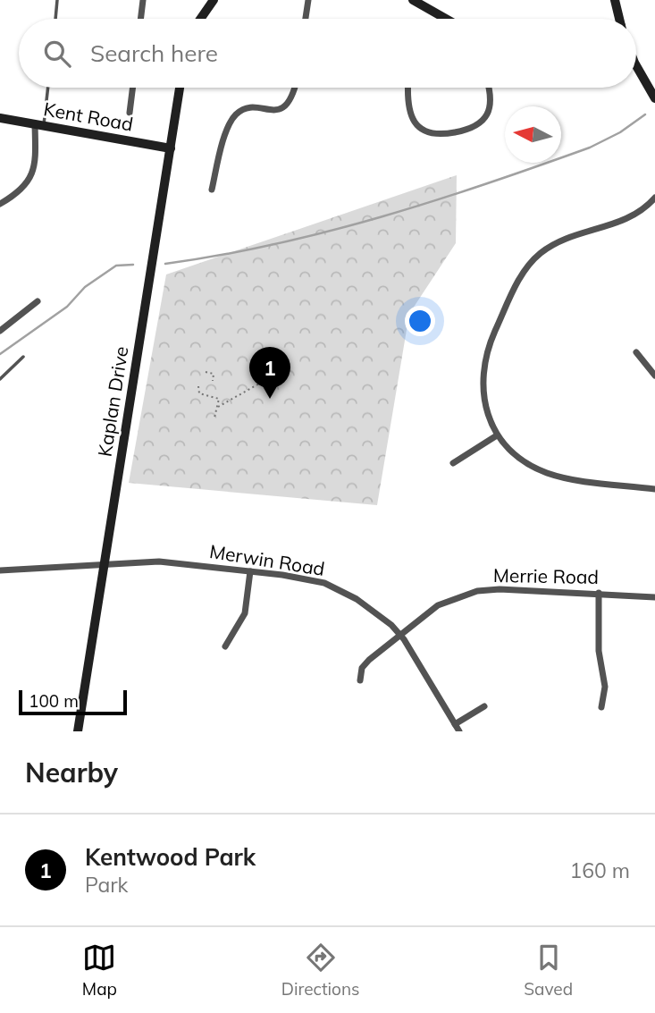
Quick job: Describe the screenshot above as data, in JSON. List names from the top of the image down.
{
  "streets": {
    "street": [
      "Kent Road",
      "Kaplan Drive",
      "Merwin Road",
      "Merrie Road"
    ]
  },
  "crossings": [
    ["Kent Road", "Kaplan Drive"],
    ["Kaplan Drive", "Merwin Road"],
    ["Merwin Road", "Merrie Road"]
  ],
  "scale_bar": "100 m",
  "north": "left",
  "page": {
    "search": "Search here",
    "pins": "1",
    "scale": "100 m",
    "heading": "Nearby",
    "list": [
      {
        "mark": "1",
        "name": "Kentwood Park",
        "note": "Park",
        "value": "160 m"
      }
    ],
    "nav": ["Map", "Directions", "Saved"]
  }
}
